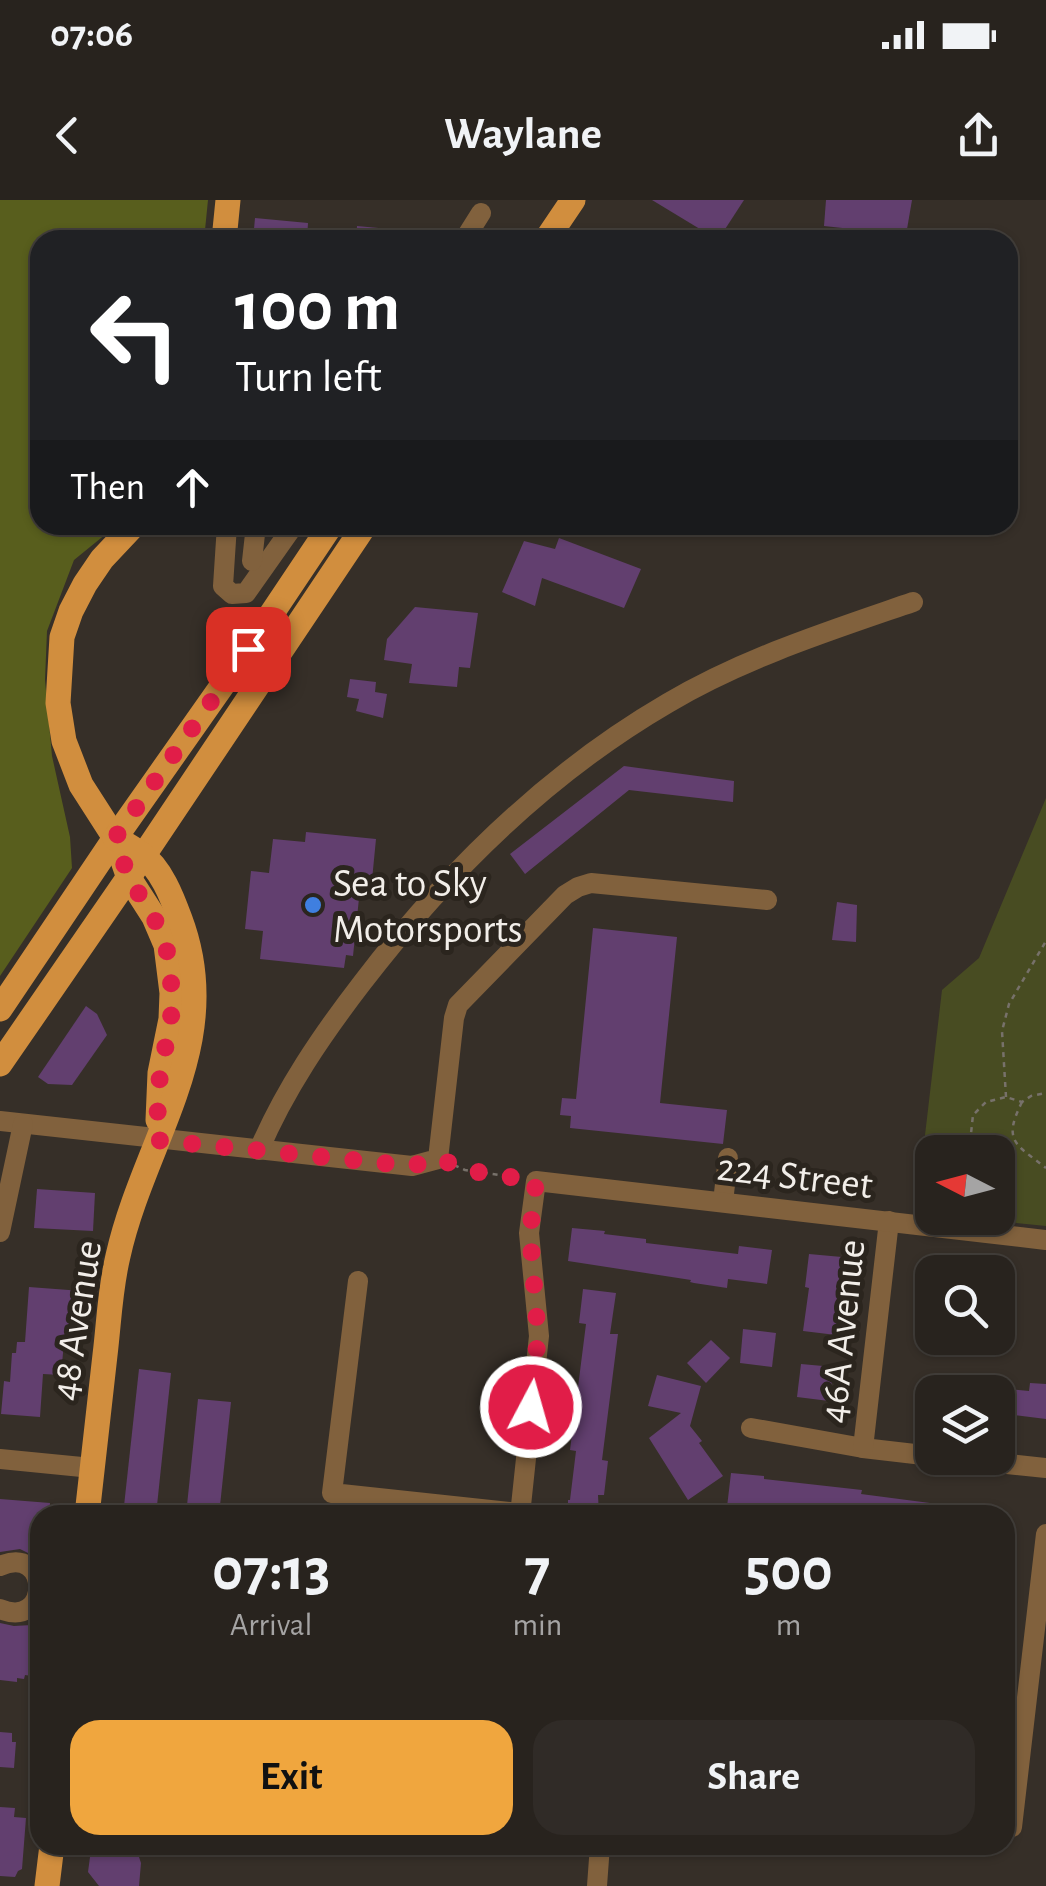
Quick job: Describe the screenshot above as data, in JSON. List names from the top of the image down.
{
  "streets": {
    "main road": ["48 Avenue"],
    "street": ["224 Street", "46A Avenue"]
  },
  "crossings": [
    ["224 Street", "46A Avenue"]
  ],
  "places": ["Sea to Sky Motorsports"],
  "north": "left",
  "page": {
    "status": "07:06",
    "header": "Waylane",
    "turn": ["100 m", "Turn left"],
    "then": "Then",
    "eta": [
      "07:13",
      "Arrival",
      "7",
      "min",
      "500",
      "m"
    ],
    "buttons": ["Exit", "Share"]
  }
}
